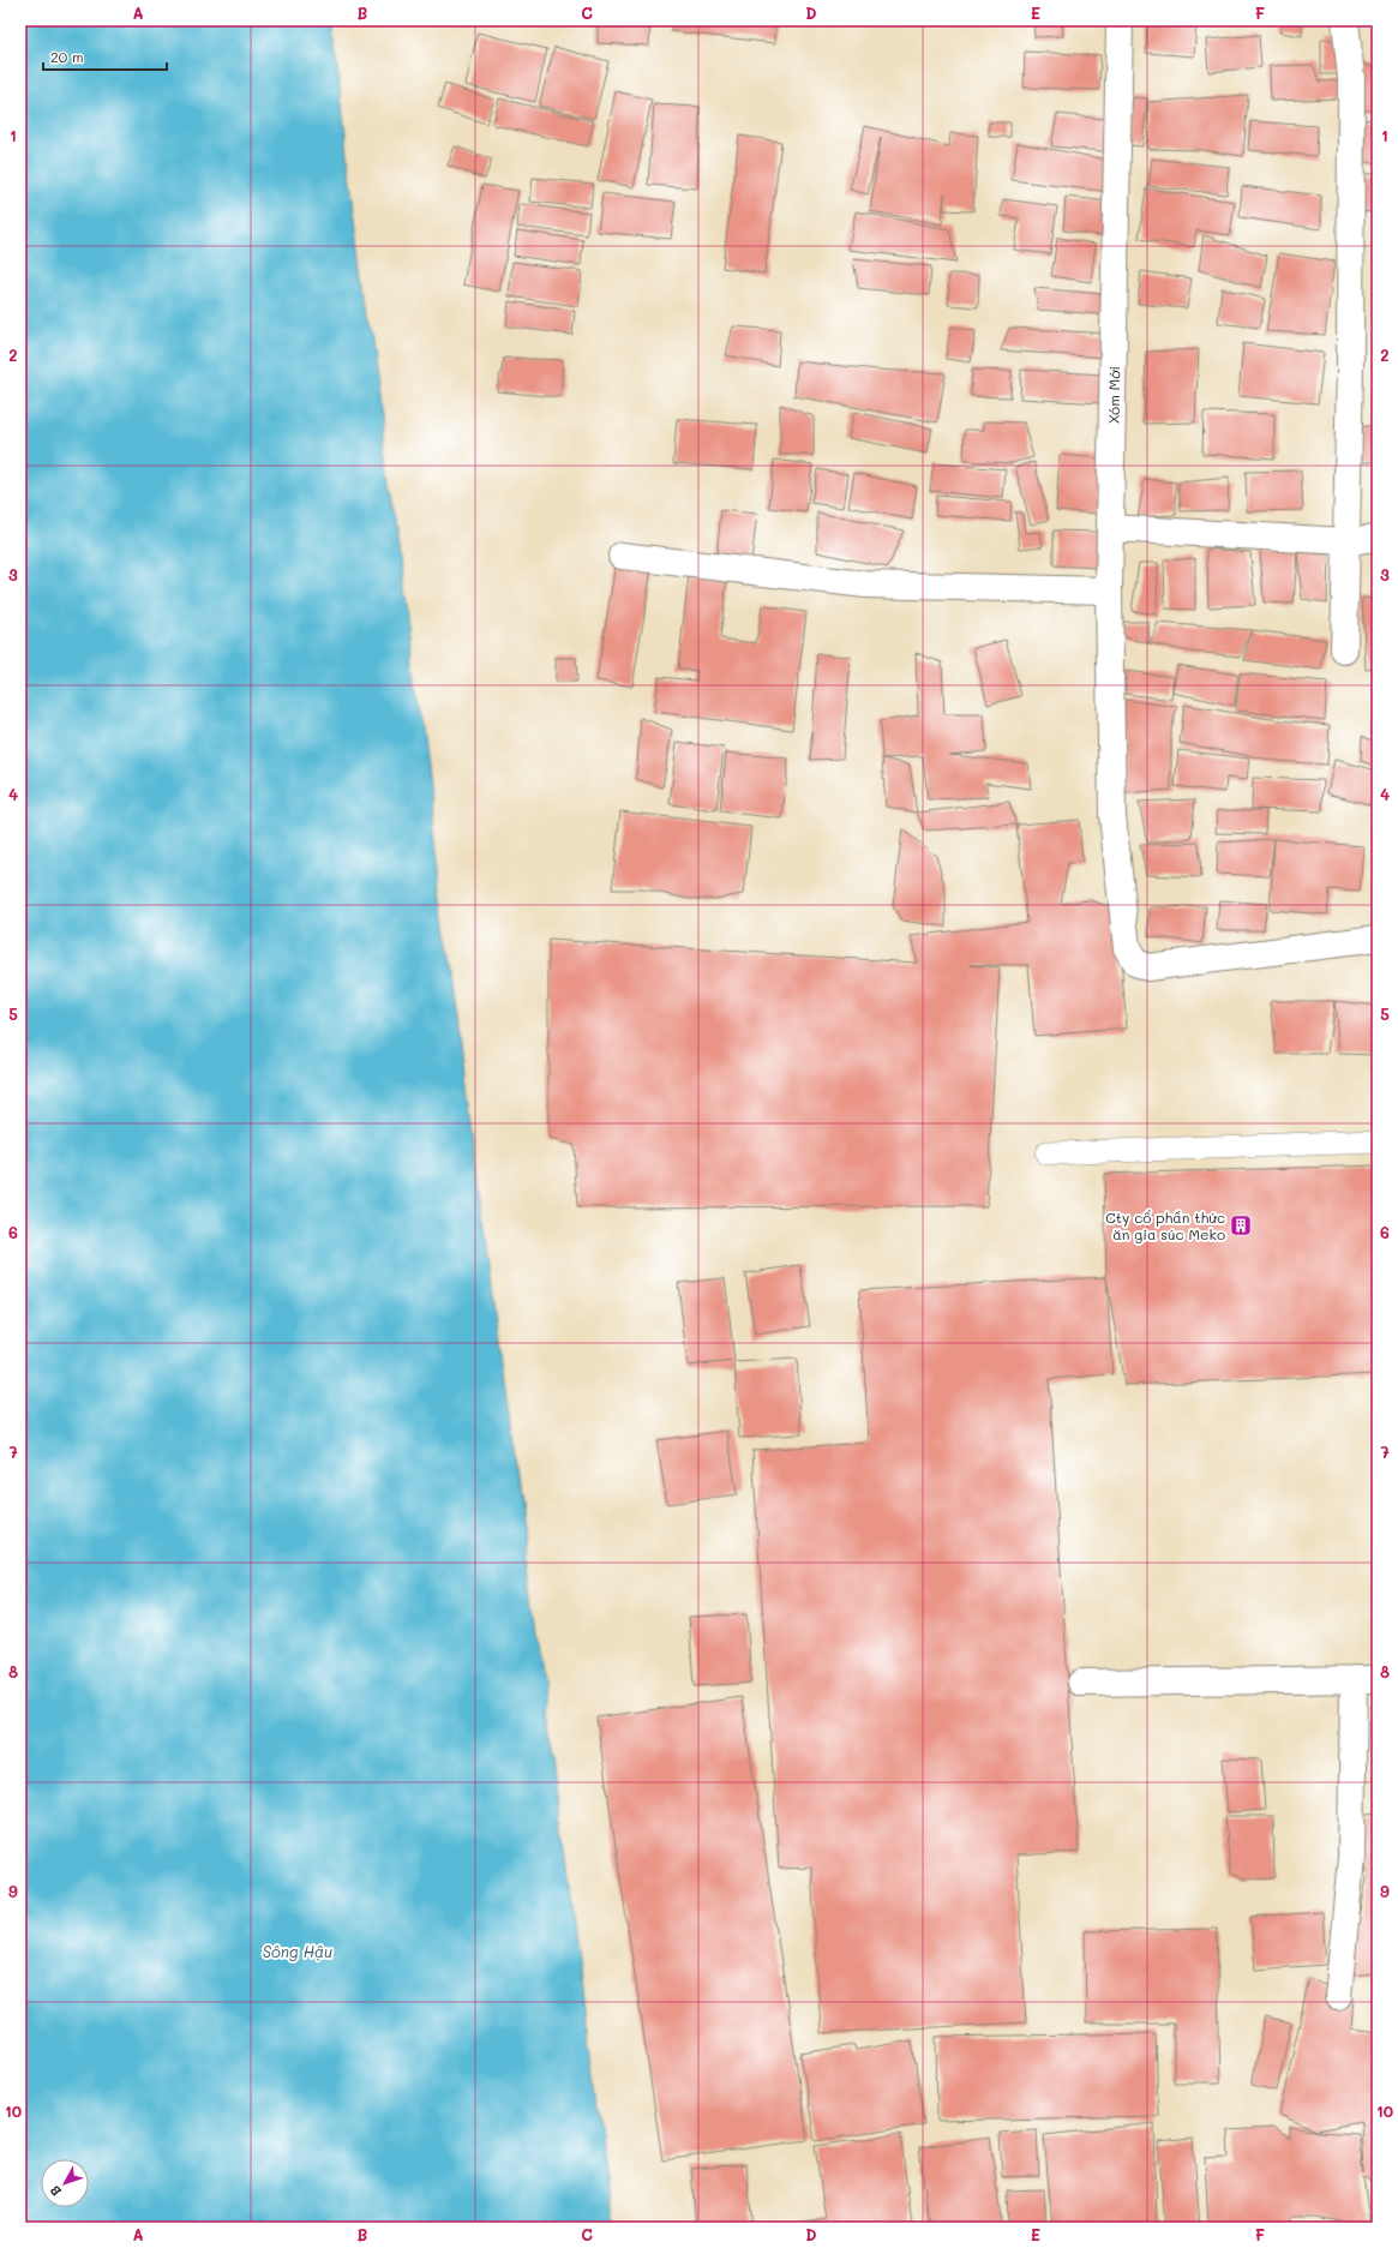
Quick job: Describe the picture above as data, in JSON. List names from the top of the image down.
{
  "streets": {
    "street": ["Xóm Mới"]
  },
  "water": ["Sông Hậu"],
  "places": {
    "building": ["Cty cổ phần thức ăn gia súc Meko"]
  },
  "scale_bar": "20 m",
  "north": "bottom left",
  "grid": {
    "columns": [
      "A",
      "B",
      "C",
      "D",
      "E",
      "F"
    ],
    "rows": [
      "1",
      "2",
      "3",
      "4",
      "5",
      "6",
      "7",
      "8",
      "9",
      "10"
    ]
  }
}
